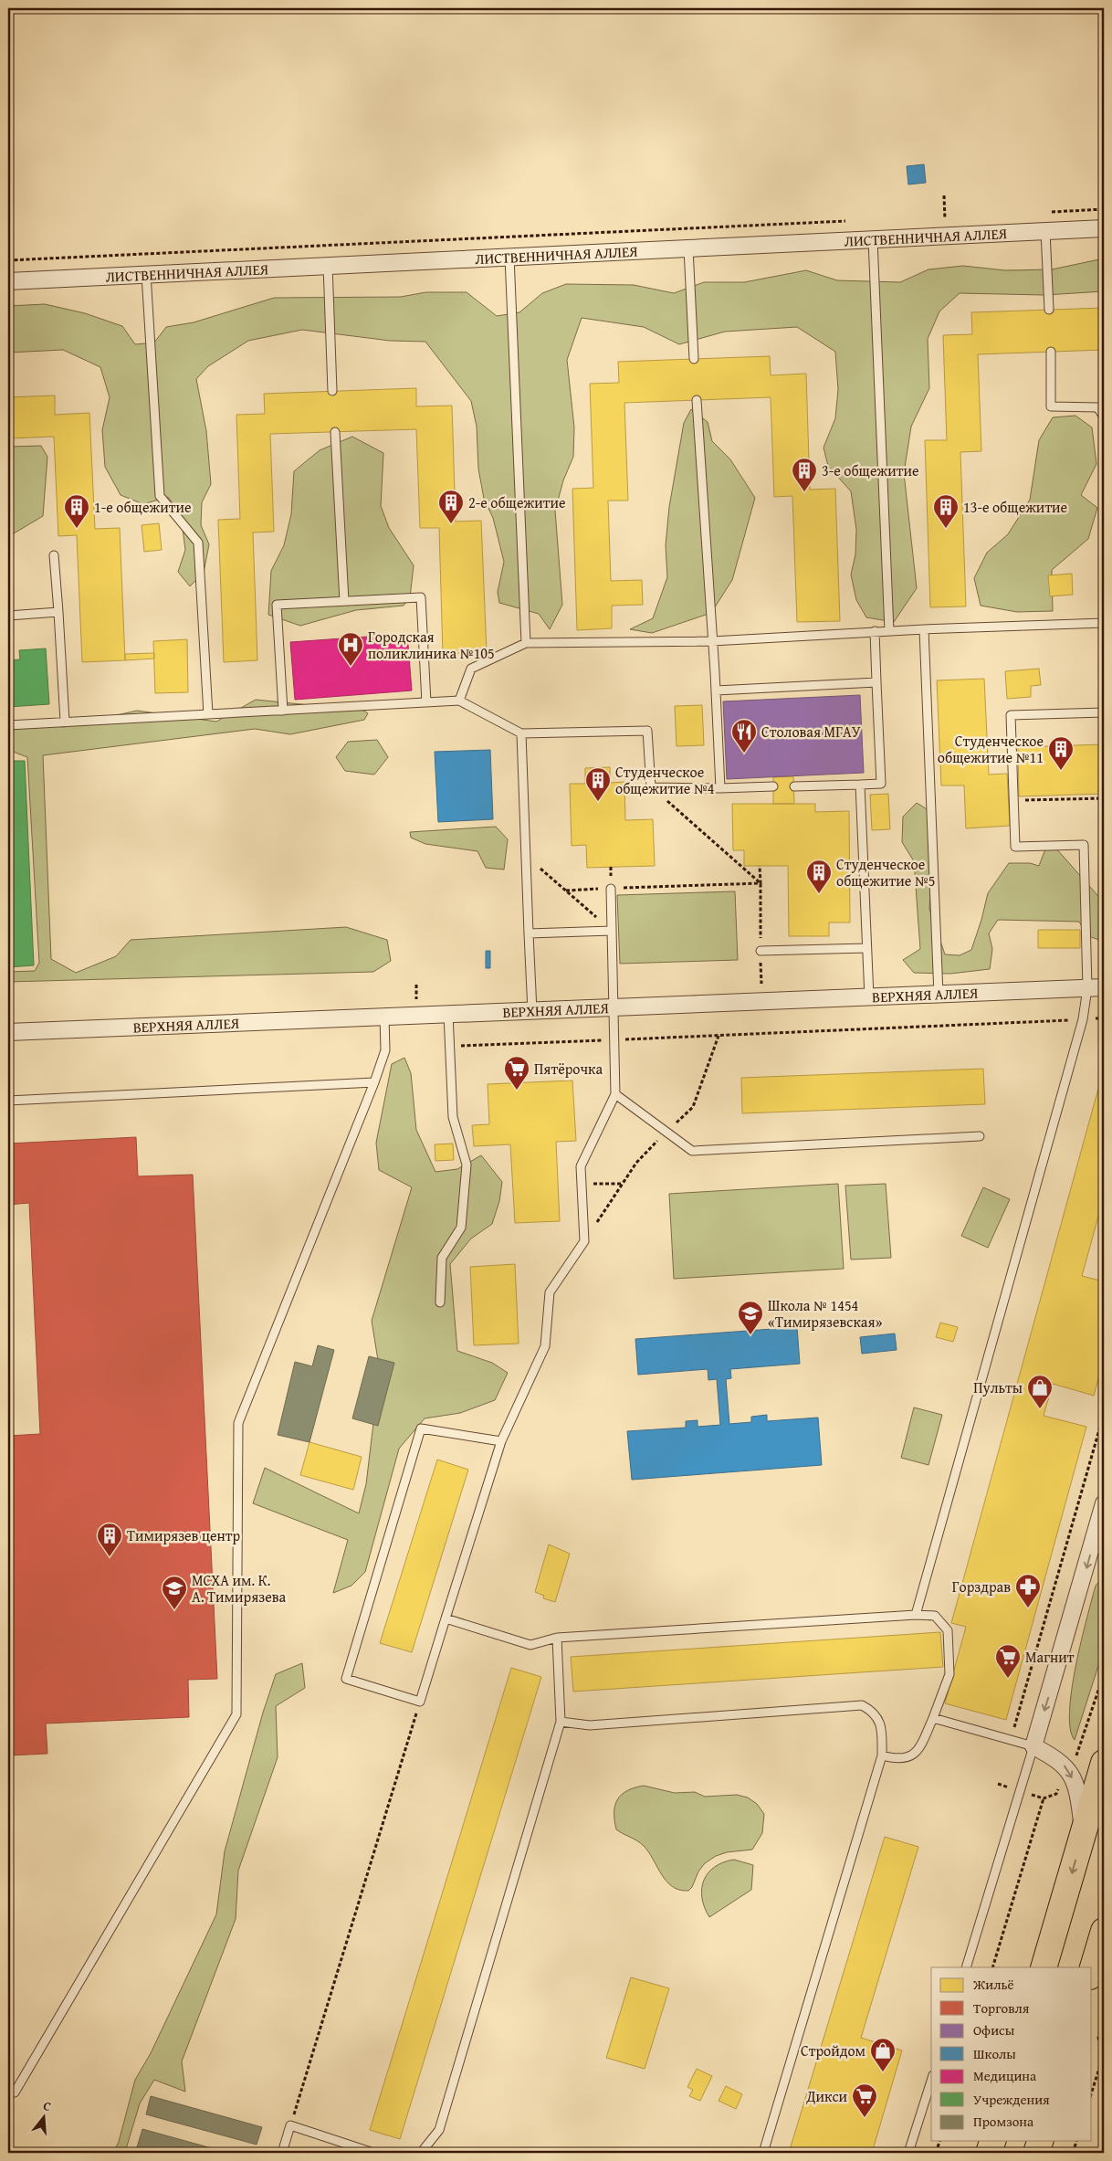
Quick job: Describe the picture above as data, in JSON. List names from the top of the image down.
{
  "streets": {
    "street": ["ЛИСТВЕННИЧНАЯ АЛЛЕЯ", "ВЕРХНЯЯ АЛЛЕЯ"]
  },
  "places": {
    "building": [
      "3-е общежитие",
      "2-е общежитие",
      "1-е общежитие",
      "13-е общежитие",
      "Студенческое общежитие №11",
      "Студенческое общежитие №4",
      "Студенческое общежитие №5",
      "Тимирязев центр"
    ],
    "hospital": ["Городская поликлиника №105"],
    "restaurant": ["Столовая МГАУ"],
    "supermarket": ["Пятёрочка", "Магнит", "Дикси"],
    "school or university": ["Школа № 1454 «Тимирязевская»", "МСХА им. К. А. Тимирязева"],
    "shop": ["Пульты", "Стройдом"],
    "pharmacy": ["Горздрав"]
  },
  "legend": [
    "Жильё",
    "Торговля",
    "Офисы",
    "Школы",
    "Медицина",
    "Учреждения",
    "Промзона"
  ],
  "north": "top"
}
